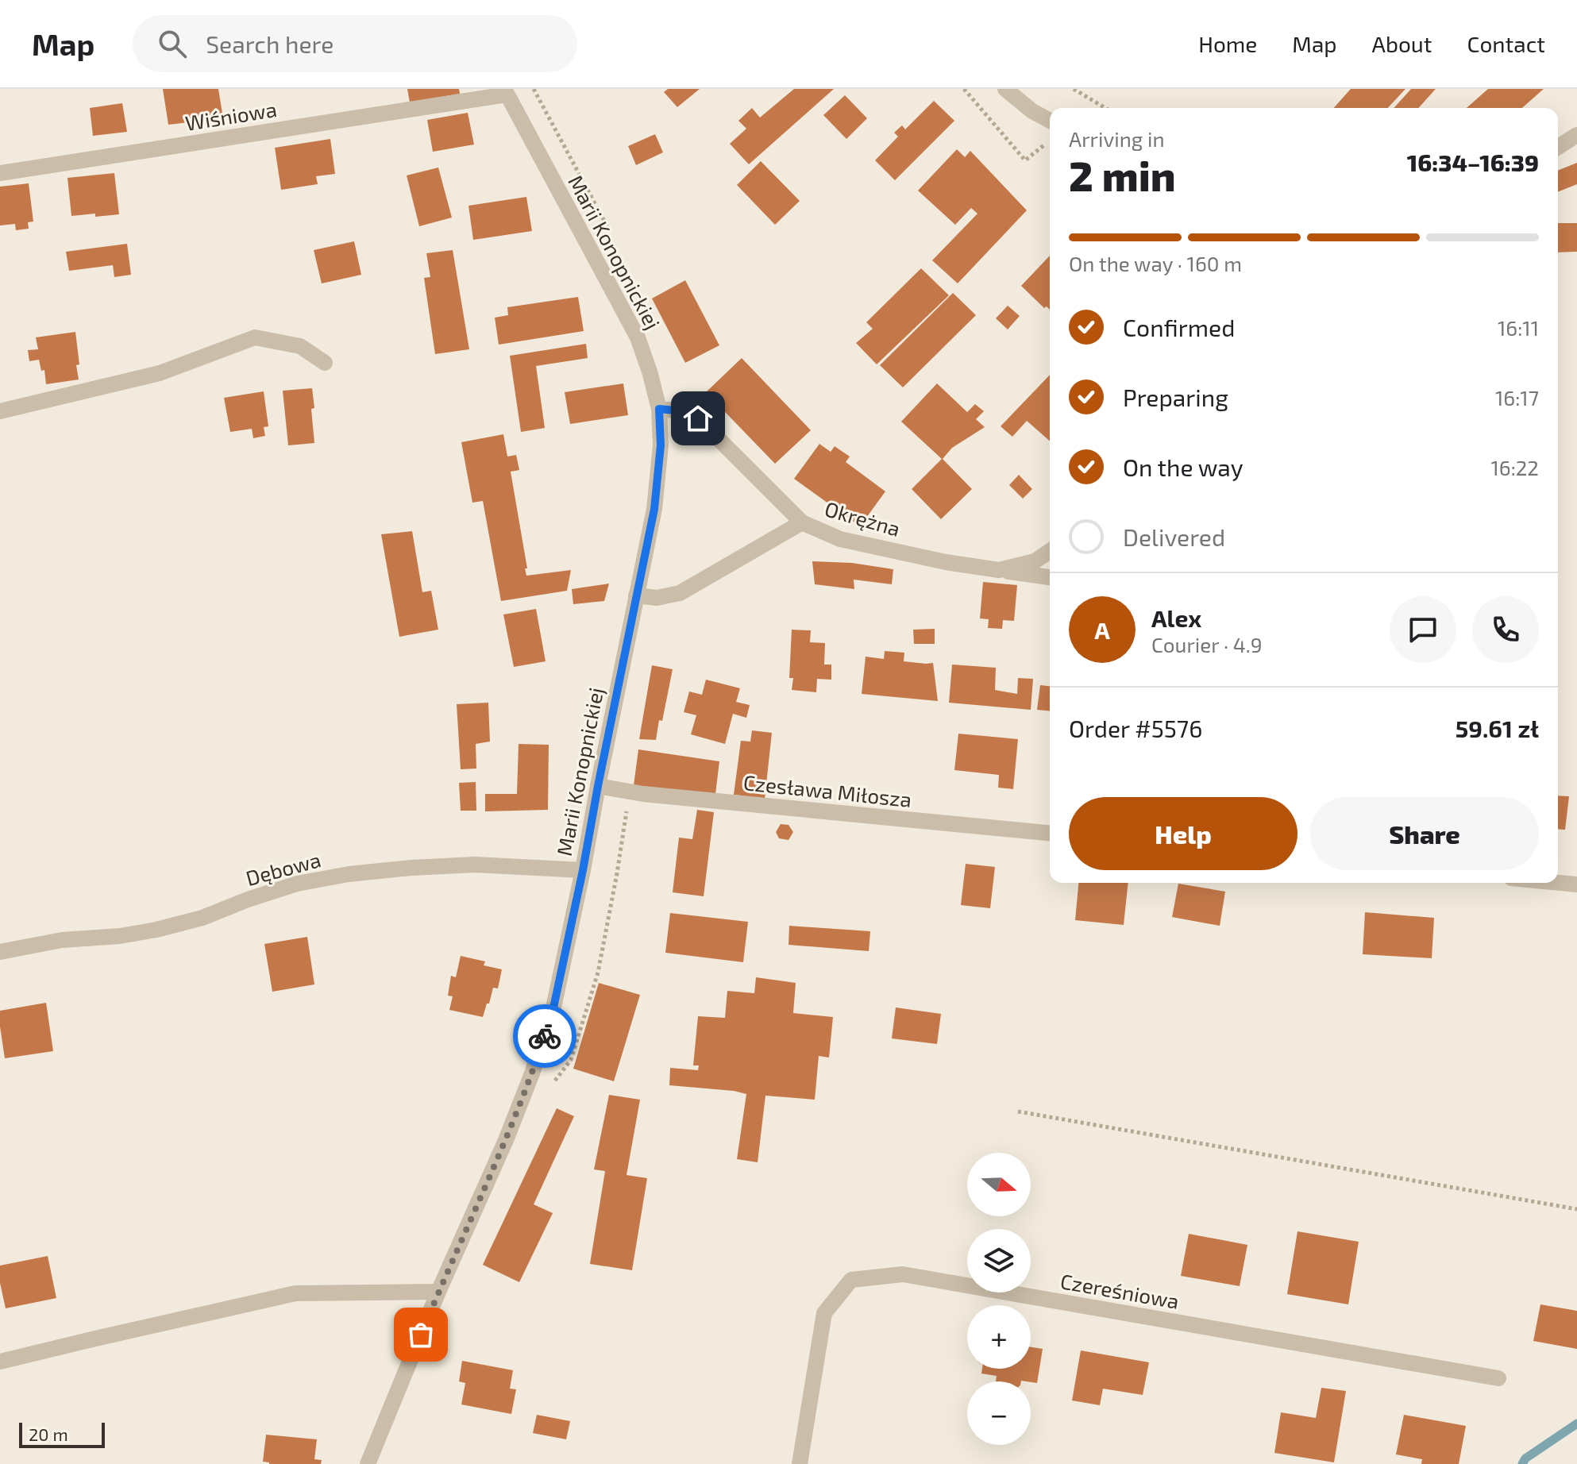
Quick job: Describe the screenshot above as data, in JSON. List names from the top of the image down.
{
  "streets": {
    "street": [
      "Wiśniowa",
      "Marii Konopnickiej",
      "Okrężna",
      "Czesława Miłosza",
      "Dębowa",
      "Czereśniowa"
    ]
  },
  "crossings": [
    ["Wiśniowa", "Marii Konopnickiej"],
    ["Marii Konopnickiej", "Okrężna"],
    ["Marii Konopnickiej", "Czesława Miłosza"],
    ["Marii Konopnickiej", "Dębowa"]
  ],
  "scale_bar": "20 m",
  "north": "right",
  "page": {
    "header": "Map",
    "search": "Search here",
    "nav": [
      "Home",
      "Map",
      "About",
      "Contact"
    ],
    "heading": ["2 min", "Arriving in", "16:34–16:39"],
    "panel": [
      "Alex",
      "Courier · 4.9",
      "Order #5576",
      "59.61 zł"
    ],
    "bar": "On the way · 160 m",
    "list": [
      ["Confirmed", "16:11"],
      ["Preparing", "16:17"],
      ["On the way", "16:22"],
      "Delivered"
    ],
    "round": "A",
    "buttons": ["Help", "Share"],
    "map_buttons": ["+", "−"],
    "scale": "20 m"
  }
}
